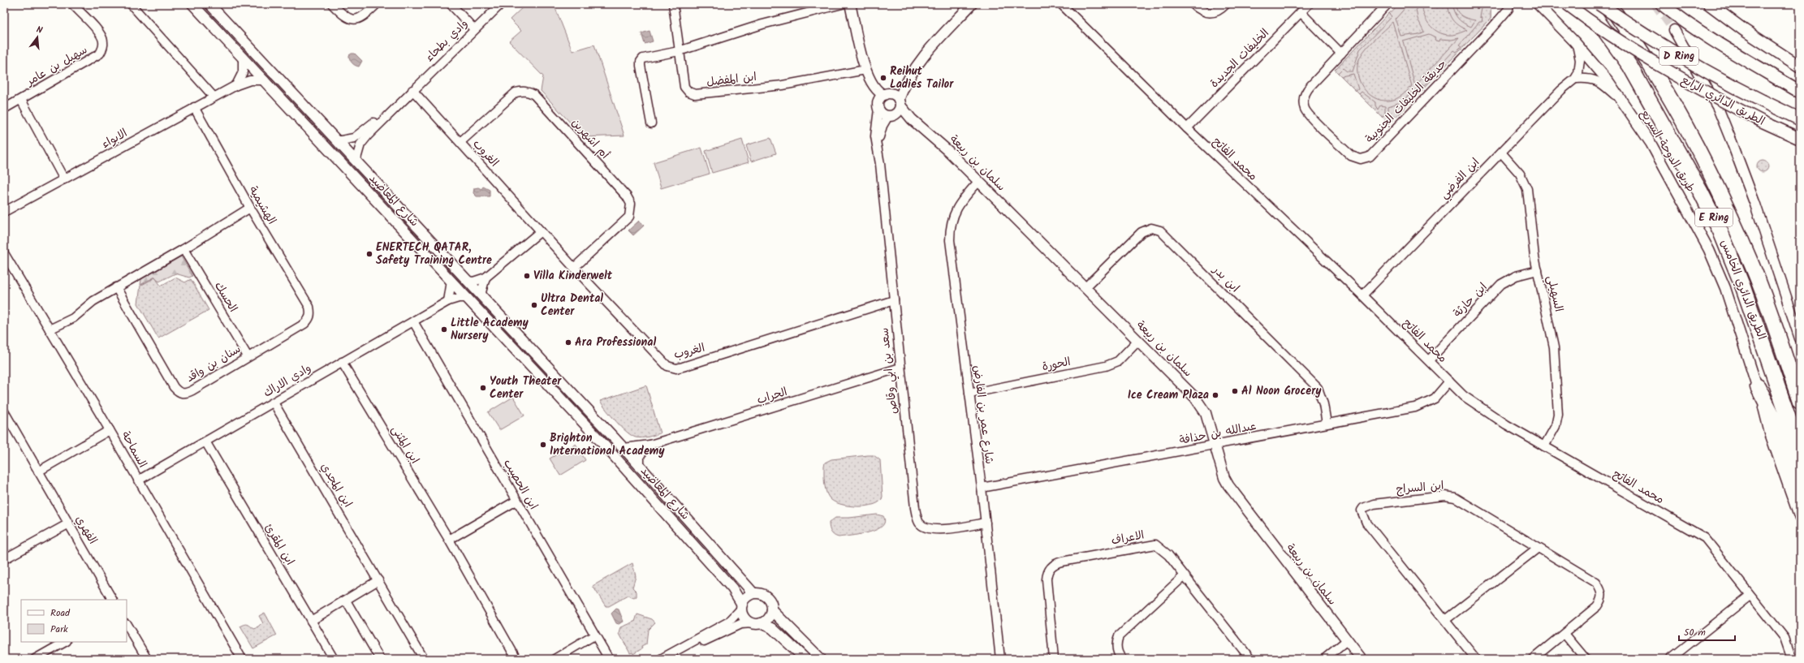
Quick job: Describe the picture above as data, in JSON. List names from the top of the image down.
{
  "streets": {
    "highway": ["E Ring", "الطريق الدائري الخامس"],
    "main road": ["D Ring", "الطريق الدائري الرابع"],
    "street": [
      "وادي بطحاء",
      "الخليفات الجديدة",
      "سهيل بن عامر",
      "ابن المفضل",
      "حديقة الخليفات الجنوبية",
      "الابواء",
      "أم اشهرين",
      "طريق الدوحة السريع",
      "الغروب",
      "محمد الفاتح",
      "سلمان بن ربيعة",
      "ابن الفرضي",
      "شارع المعاضيد",
      "الهشيمية",
      "ابن بدر",
      "السهيلي",
      "الحسك",
      "ابن حارثة",
      "سنان بن واقد",
      "الحورة",
      "سعد بن ابي وقاص",
      "وادي الاراك",
      "الحراب",
      "شارع عمر بن الفارض",
      "عبدالله بن حذافة",
      "ابن المثنى",
      "السماحة",
      "ابن الحصيب",
      "ابن المجدي",
      "ابن السراج",
      "الفهري",
      "الاعراف",
      "ابن المقرئ"
    ]
  },
  "crossings": [
    ["وادي بطحاء", "الغروب"],
    ["وادي بطحاء", "شارع المعاضيد"],
    ["الخليفات الجديدة", "محمد الفاتح"],
    ["سهيل بن عامر", "الابواء"],
    ["الابواء", "شارع المعاضيد"],
    ["الابواء", "الهشيمية"],
    ["أم اشهرين", "الغروب"],
    ["الغروب", "سعد بن ابي وقاص"],
    ["محمد الفاتح", "ابن الفرضي"],
    ["محمد الفاتح", "السهيلي"],
    ["محمد الفاتح", "ابن حارثة"],
    ["محمد الفاتح", "عبدالله بن حذافة"],
    ["سلمان بن ربيعة", "ابن بدر"],
    ["سلمان بن ربيعة", "الحورة"],
    ["سلمان بن ربيعة", "شارع عمر بن الفارض"],
    ["سلمان بن ربيعة", "عبدالله بن حذافة"],
    ["ابن الفرضي", "السهيلي"],
    ["شارع المعاضيد", "وادي الاراك"],
    ["شارع المعاضيد", "الحراب"],
    ["الهشيمية", "سنان بن واقد"],
    ["ابن بدر", "عبدالله بن حذافة"],
    ["السهيلي", "ابن حارثة"],
    ["الحسك", "سنان بن واقد"],
    ["الحورة", "شارع عمر بن الفارض"],
    ["سعد بن ابي وقاص", "الحراب"],
    ["سعد بن ابي وقاص", "شارع عمر بن الفارض"],
    ["وادي الاراك", "ابن المثنى"],
    ["وادي الاراك", "السماحة"],
    ["وادي الاراك", "ابن الحصيب"],
    ["وادي الاراك", "ابن المجدي"],
    ["وادي الاراك", "ابن المقرئ"],
    ["شارع عمر بن الفارض", "عبدالله بن حذافة"]
  ],
  "places": [
    "Reihut Ladies Tailor",
    "ENERTECH QATAR, Safety Training Centre",
    "Villa Kinderwelt",
    "Ultra Dental Center",
    "Little Academy Nursery",
    "Ara Professional",
    "Youth Theater Center",
    "Al Noon Grocery",
    "Ice Cream Plaza",
    "Brighton International Academy"
  ],
  "legend": ["Road", "Park"],
  "scale_bar": "50 m",
  "north": "top"
}
